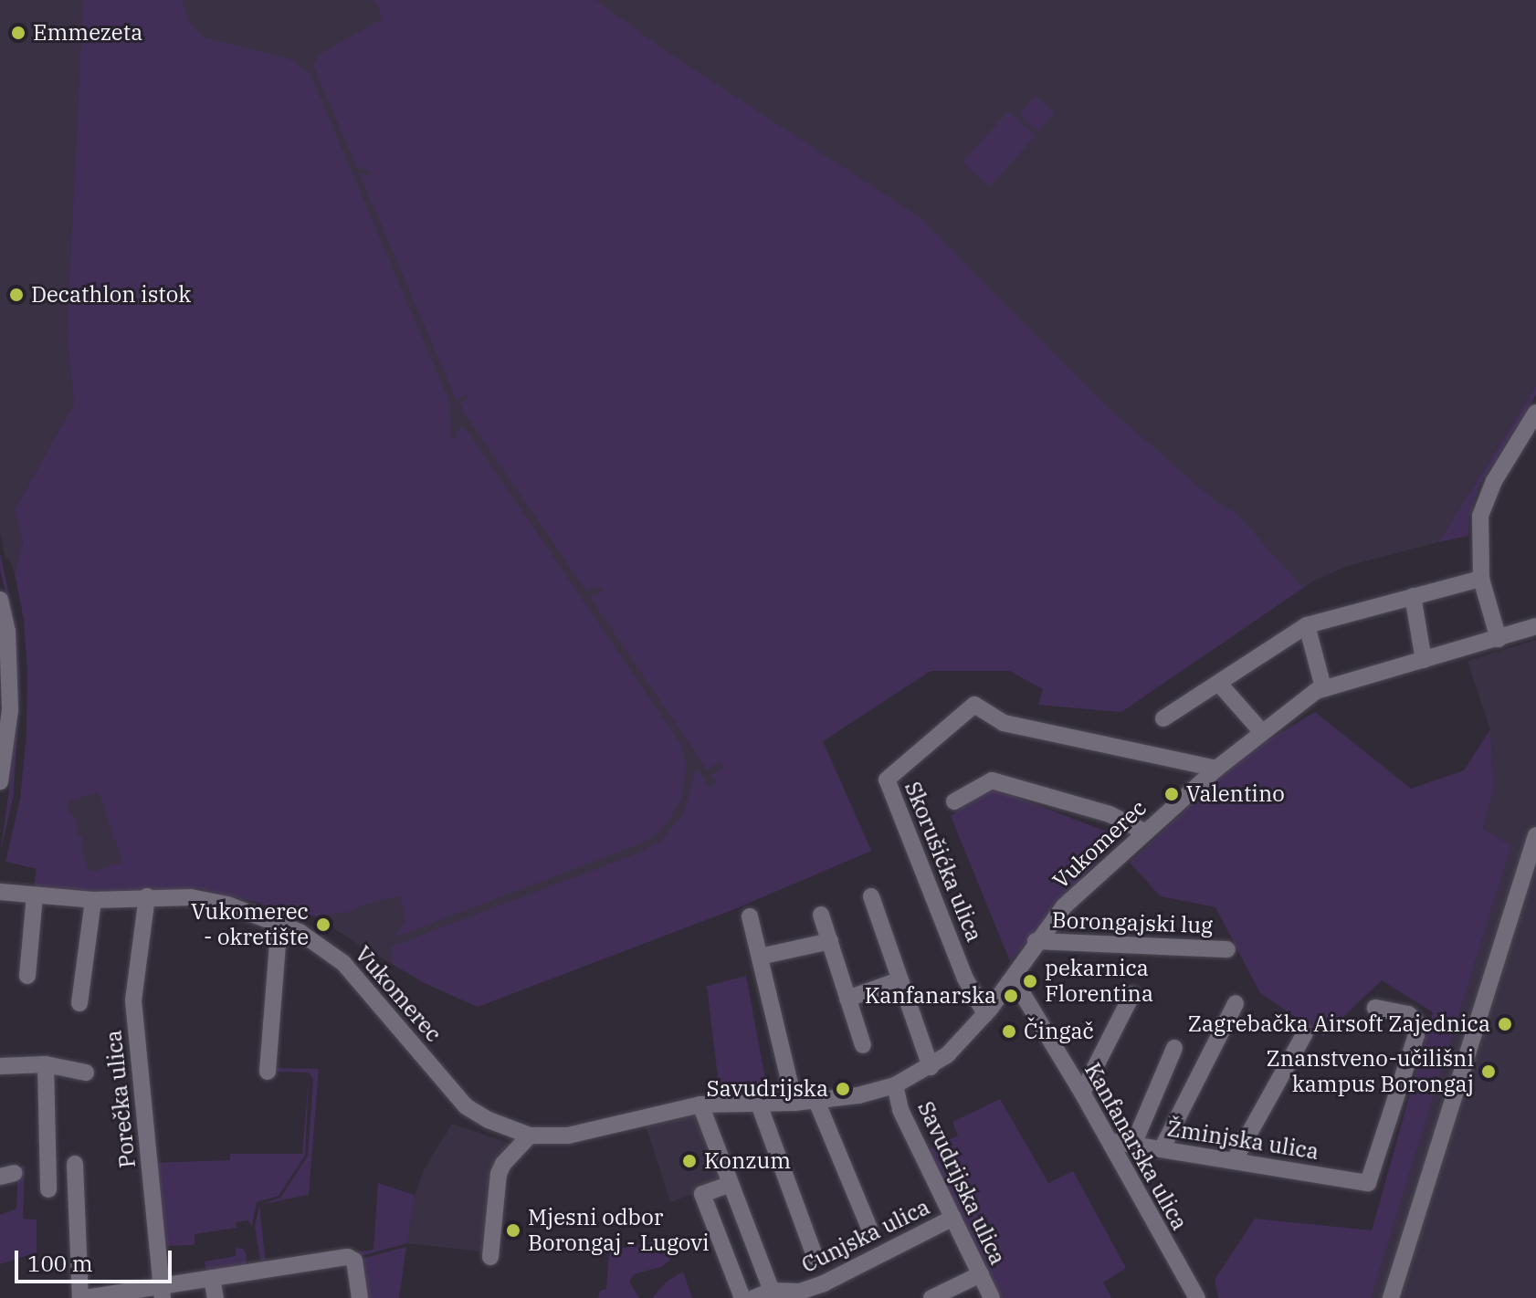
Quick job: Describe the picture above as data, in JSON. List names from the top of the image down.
{
  "streets": {
    "street": [
      "Vukomerec",
      "Skorušićka ulica",
      "Borongajski lug",
      "Porečka ulica",
      "Žminjska ulica",
      "Kanfanarska ulica",
      "Savudrijska ulica",
      "Cunjska ulica"
    ]
  },
  "crossings": [
    ["Vukomerec", "Skorušićka ulica"],
    ["Vukomerec", "Borongajski lug"],
    ["Vukomerec", "Porečka ulica"],
    ["Vukomerec", "Kanfanarska ulica"],
    ["Vukomerec", "Savudrijska ulica"],
    ["Žminjska ulica", "Kanfanarska ulica"],
    ["Savudrijska ulica", "Cunjska ulica"]
  ],
  "places": [
    "Emmezeta",
    "Decathlon istok",
    "Valentino",
    "Vukomerec - okretište",
    "pekarnica Florentina",
    "Kanfanarska",
    "Zagrebačka Airsoft Zajednica",
    "Čingač",
    "Znanstveno-učilišni kampus Borongaj",
    "Savudrijska",
    "Konzum",
    "Mjesni odbor Borongaj - Lugovi"
  ],
  "scale_bar": "100 m"
}
